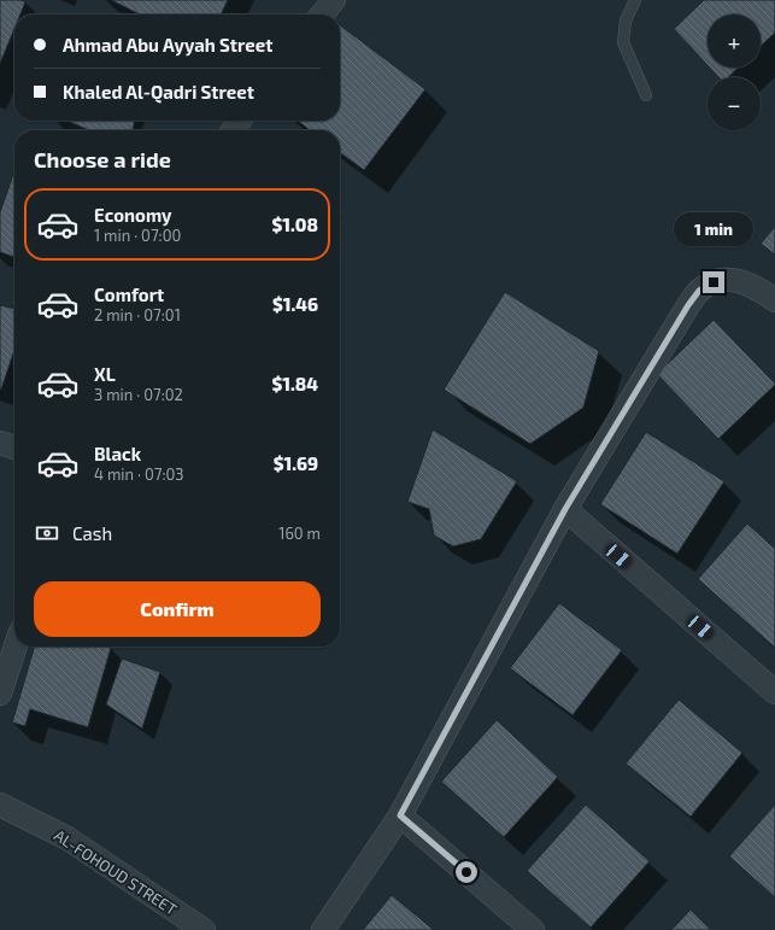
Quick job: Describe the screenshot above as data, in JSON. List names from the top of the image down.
{
  "streets": {
    "street": ["AL-FOHOUD STREET"]
  },
  "page": {
    "map_buttons": ["+", "−"],
    "banner": ["Ahmad Abu Ayyah Street", "Khaled Al-Qadri Street"],
    "heading": "Choose a ride",
    "list": [
      {
        "name": "Economy",
        "note": "1 min · 07:00",
        "value": "$1.08"
      },
      {
        "name": "Comfort",
        "note": "2 min · 07:01",
        "value": "$1.46"
      },
      {
        "name": "XL",
        "note": "3 min · 07:02",
        "value": "$1.84"
      },
      {
        "name": "Black",
        "note": "4 min · 07:03",
        "value": "$1.69"
      }
    ],
    "bubble": "1 min",
    "pay": ["Cash", "160 m"],
    "buttons": "Confirm"
  }
}
